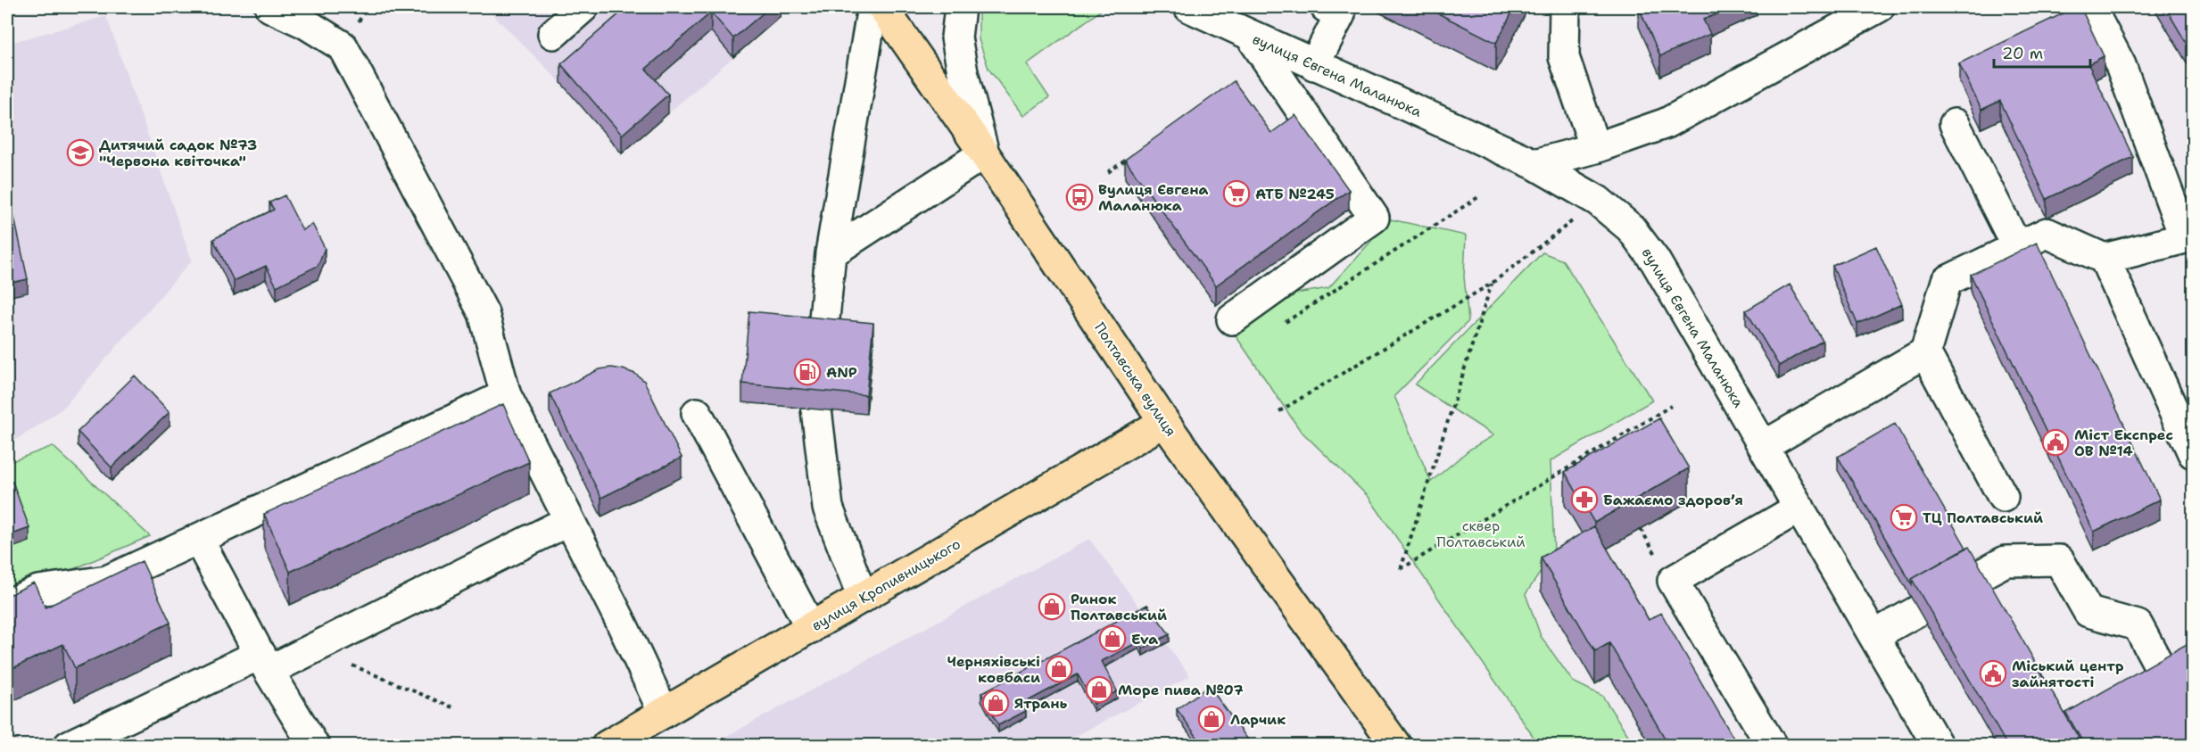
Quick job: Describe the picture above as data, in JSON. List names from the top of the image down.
{
  "streets": {
    "main road": ["Полтавська вулиця", "вулиця Кропивницького"],
    "street": ["вулиця Євгена Маланюка"]
  },
  "crossings": [
    ["Полтавська вулиця", "вулиця Кропивницького"]
  ],
  "parks": ["сквер Полтавський"],
  "places": {
    "school or university": ["Дитячий садок №73 \"Червона квіточка\""],
    "supermarket": ["АТБ №245", "ТЦ Полтавський"],
    "bus stop": ["Вулиця Євгена Маланюка"],
    "fuel station": ["ANP"],
    "public building": ["Міст Експрес ОВ №14", "Міський центр зайнятості"],
    "pharmacy": ["Бажаємо здоровʼя"],
    "shop": [
      "Ринок Полтавський",
      "Eva",
      "Черняхівські ковбаси",
      "Море пива №07",
      "Ятрань",
      "Ларчик"
    ]
  },
  "scale_bar": "20 m"
}
